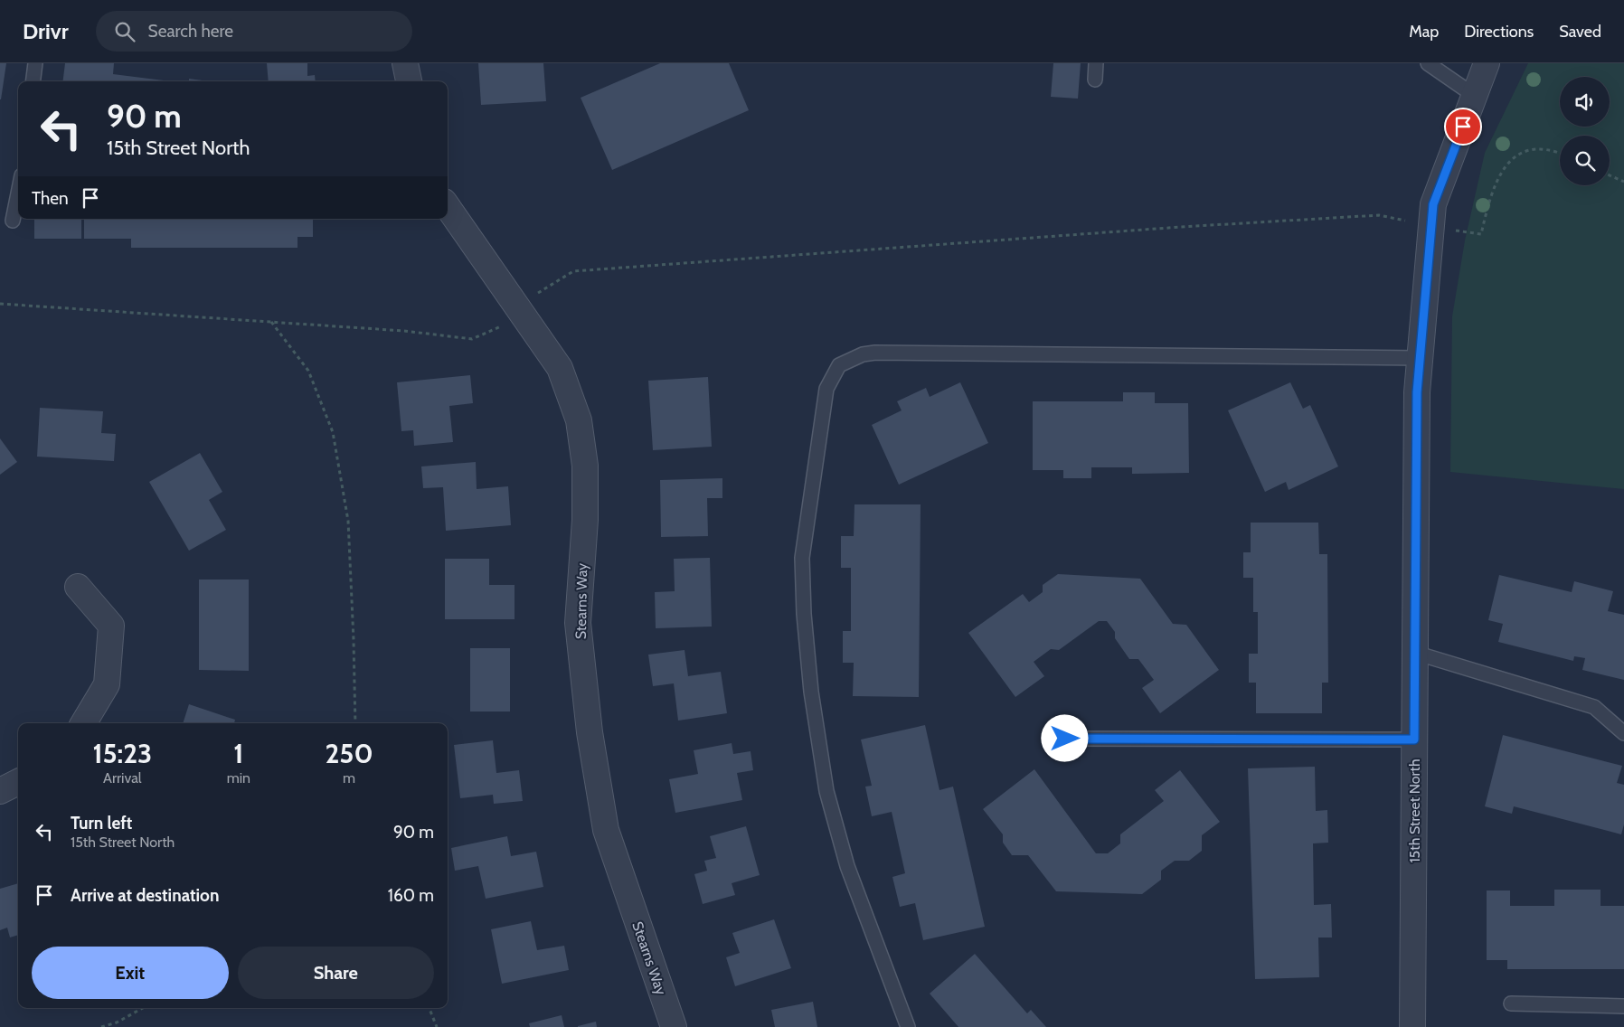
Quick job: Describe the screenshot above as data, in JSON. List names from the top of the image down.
{
  "streets": {
    "street": ["Stearns Way", "15th Street North"]
  },
  "page": {
    "header": "Drivr",
    "search": "Search here",
    "nav": ["Map", "Directions", "Saved"],
    "turn": ["90 m", "15th Street North"],
    "then": "Then",
    "eta": [
      "15:23",
      "Arrival",
      "1",
      "min",
      "250",
      "m"
    ],
    "list": [
      {
        "name": "Turn left",
        "note": "15th Street North",
        "value": "90 m"
      },
      {
        "name": "Arrive at destination",
        "value": "160 m"
      }
    ],
    "buttons": ["Exit", "Share"]
  }
}
